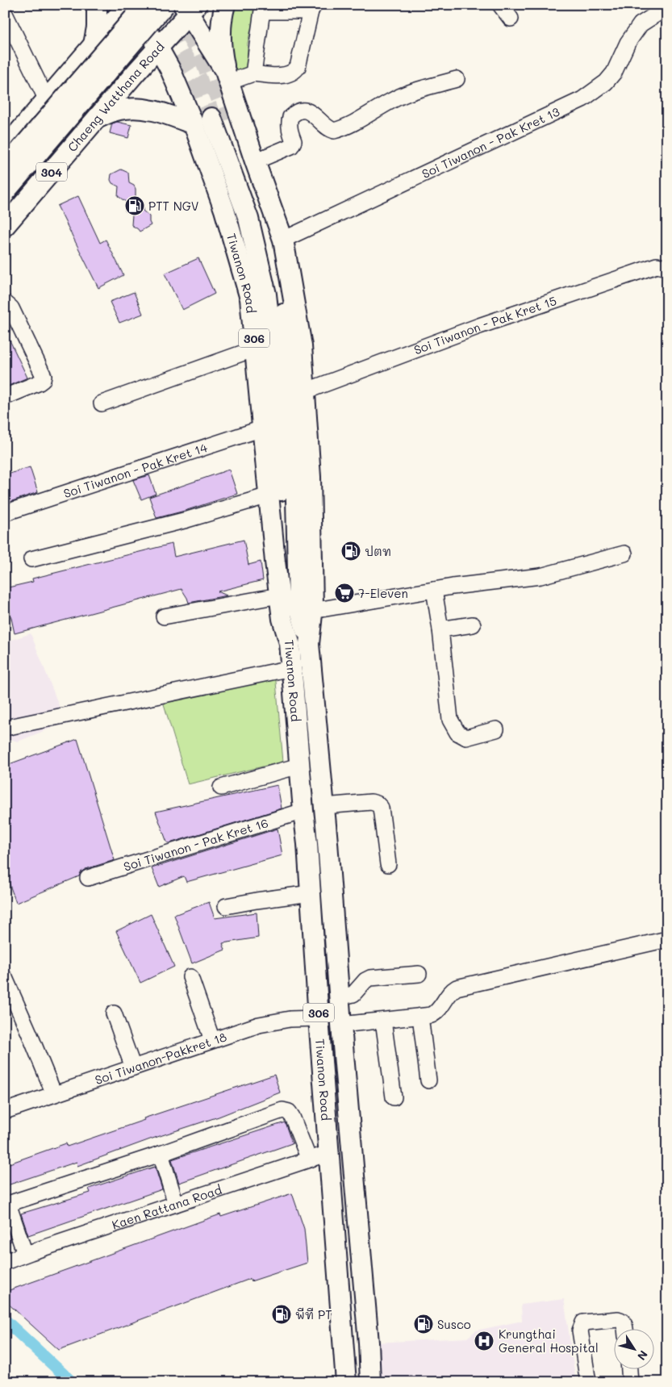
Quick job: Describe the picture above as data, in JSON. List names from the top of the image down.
{
  "streets": {
    "main road": [
      "Chaeng Watthana Road",
      "304",
      "Tiwanon Road",
      "306"
    ],
    "street": [
      "Soi Tiwanon - Pak Kret 13",
      "Soi Tiwanon - Pak Kret 15",
      "Soi Tiwanon - Pak Kret 14",
      "Soi Tiwanon - Pak Kret 16",
      "Soi Tiwanon-Pakkret 18",
      "Kaen Rattana Road"
    ]
  },
  "crossings": [
    ["Chaeng Watthana Road", "Tiwanon Road"],
    ["Soi Tiwanon - Pak Kret 13", "Tiwanon Road"],
    ["Tiwanon Road", "Soi Tiwanon - Pak Kret 15"],
    ["Tiwanon Road", "306"],
    ["Tiwanon Road", "Soi Tiwanon - Pak Kret 14"],
    ["Tiwanon Road", "Soi Tiwanon - Pak Kret 16"],
    ["Tiwanon Road", "Soi Tiwanon-Pakkret 18"],
    ["Tiwanon Road", "Kaen Rattana Road"]
  ],
  "places": {
    "fuel station": [
      "PTT NGV",
      "ปตท",
      "พีที PT",
      "Susco"
    ],
    "supermarket": ["7-Eleven"],
    "hospital": ["Krungthai General Hospital"]
  },
  "north": "bottom right"
}
